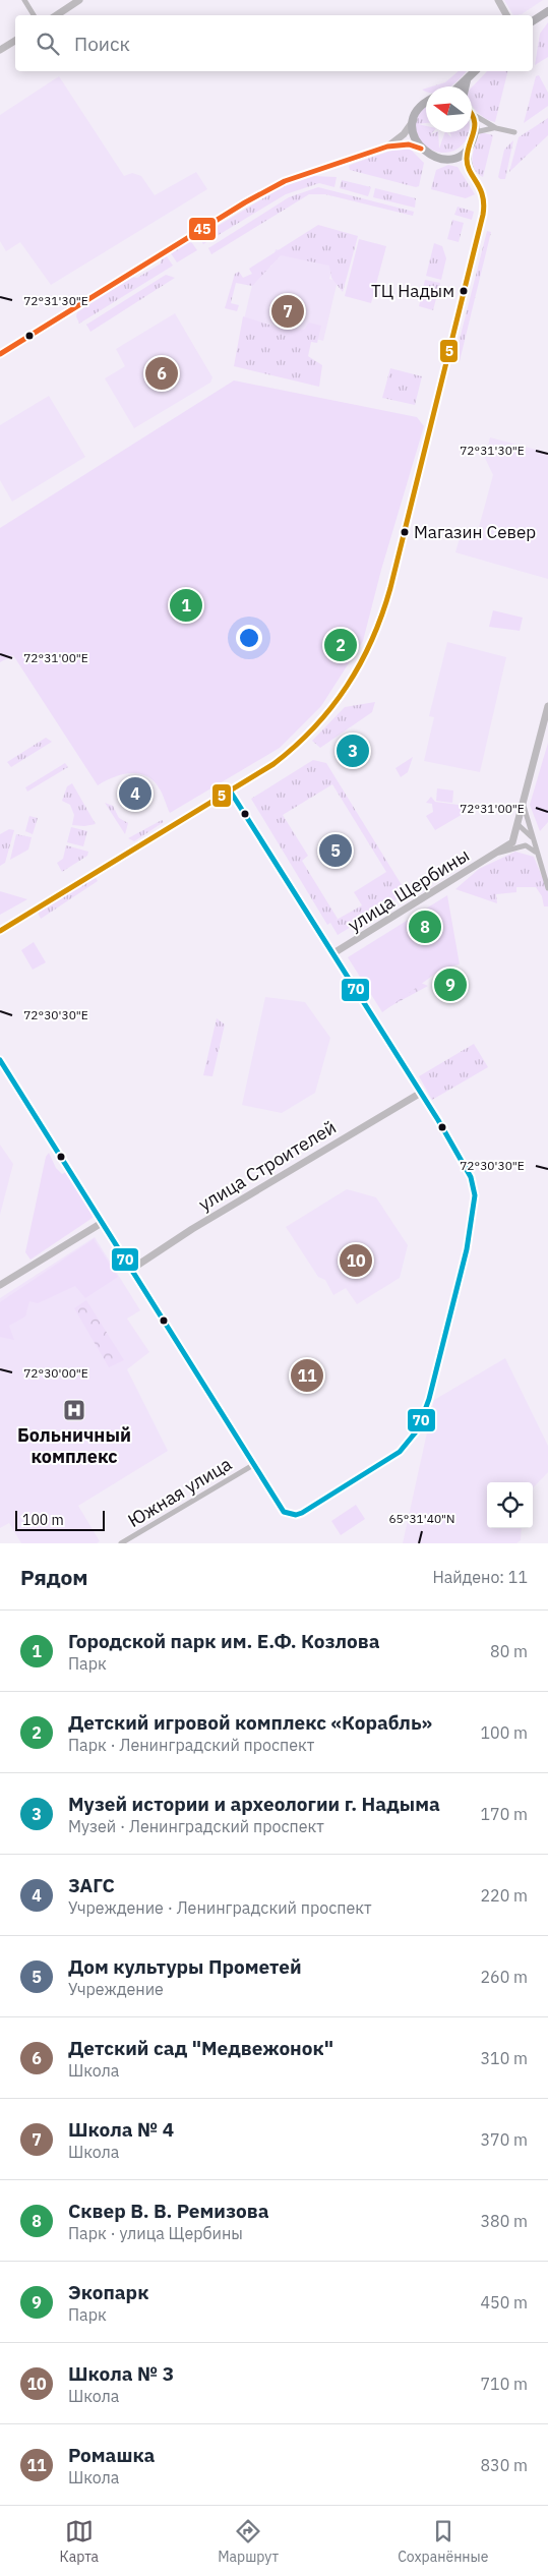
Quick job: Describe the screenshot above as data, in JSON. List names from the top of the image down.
{
  "streets": {
    "street": ["улица Щербины", "улица Строителей", "Южная улица"]
  },
  "places": {
    "other": ["ТЦ Надым", "Магазин Север"],
    "hospital": ["Больничный комплекс"]
  },
  "lines": ["transit line 5", "transit line 45", "transit line 70"],
  "scale_bar": "100 m",
  "north": "left",
  "page": {
    "search": "Поиск",
    "pins": [
      "7",
      "6",
      "1",
      "2",
      "3",
      "4",
      "5",
      "8",
      "9",
      "10",
      "11"
    ],
    "scale": "100 m",
    "heading": ["Рядом", "Найдено: 11"],
    "list": [
      {
        "mark": "1",
        "name": "Городской парк им. Е.Ф. Козлова",
        "note": "Парк",
        "value": "80 m"
      },
      {
        "mark": "2",
        "name": "Детский игровой комплекс «Корабль»",
        "note": "Парк · Ленинградский проспект",
        "value": "100 m"
      },
      {
        "mark": "3",
        "name": "Музей истории и археологии г. Надыма",
        "note": "Музей · Ленинградский проспект",
        "value": "170 m"
      },
      {
        "mark": "4",
        "name": "ЗАГС",
        "note": "Учреждение · Ленинградский проспект",
        "value": "220 m"
      },
      {
        "mark": "5",
        "name": "Дом культуры Прометей",
        "note": "Учреждение",
        "value": "260 m"
      },
      {
        "mark": "6",
        "name": "Детский сад \"Медвежонок\"",
        "note": "Школа",
        "value": "310 m"
      },
      {
        "mark": "7",
        "name": "Школа № 4",
        "note": "Школа",
        "value": "370 m"
      },
      {
        "mark": "8",
        "name": "Сквер В. В. Ремизова",
        "note": "Парк · улица Щербины",
        "value": "380 m"
      },
      {
        "mark": "9",
        "name": "Экопарк",
        "note": "Парк",
        "value": "450 m"
      },
      {
        "mark": "10",
        "name": "Школа № 3",
        "note": "Школа",
        "value": "710 m"
      },
      {
        "mark": "11",
        "name": "Ромашка",
        "note": "Школа",
        "value": "830 m"
      }
    ],
    "nav": ["Карта", "Маршрут", "Сохранённые"]
  },
  "coordinates": [
    "72°31'30\"E",
    "72°31'00\"E",
    "72°30'30\"E",
    "72°30'00\"E",
    "65°31'40\"N"
  ]
}
